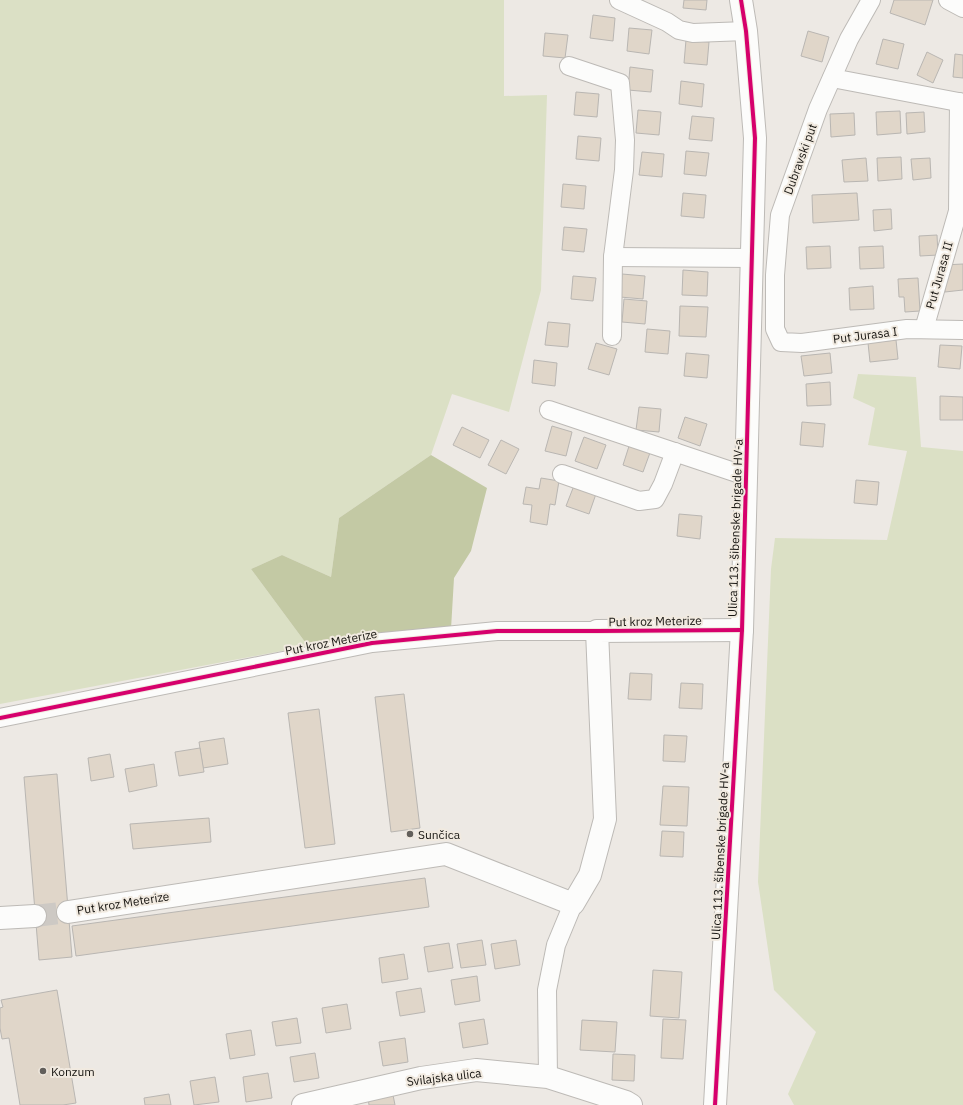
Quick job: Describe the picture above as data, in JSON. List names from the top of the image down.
{
  "streets": {
    "street": [
      "Dubravski put",
      "Put Jurasa II",
      "Put Jurasa I",
      "Ulica 113. šibenske brigade HV-a",
      "Put kroz Meterize",
      "Svilajska ulica"
    ]
  },
  "crossings": [
    ["Dubravski put", "Put Jurasa II"],
    ["Dubravski put", "Put Jurasa I"],
    ["Put Jurasa II", "Put Jurasa I"],
    ["Ulica 113. šibenske brigade HV-a", "Put kroz Meterize"],
    ["Put kroz Meterize", "Svilajska ulica"]
  ],
  "places": ["Sunčica", "Konzum"]
}
